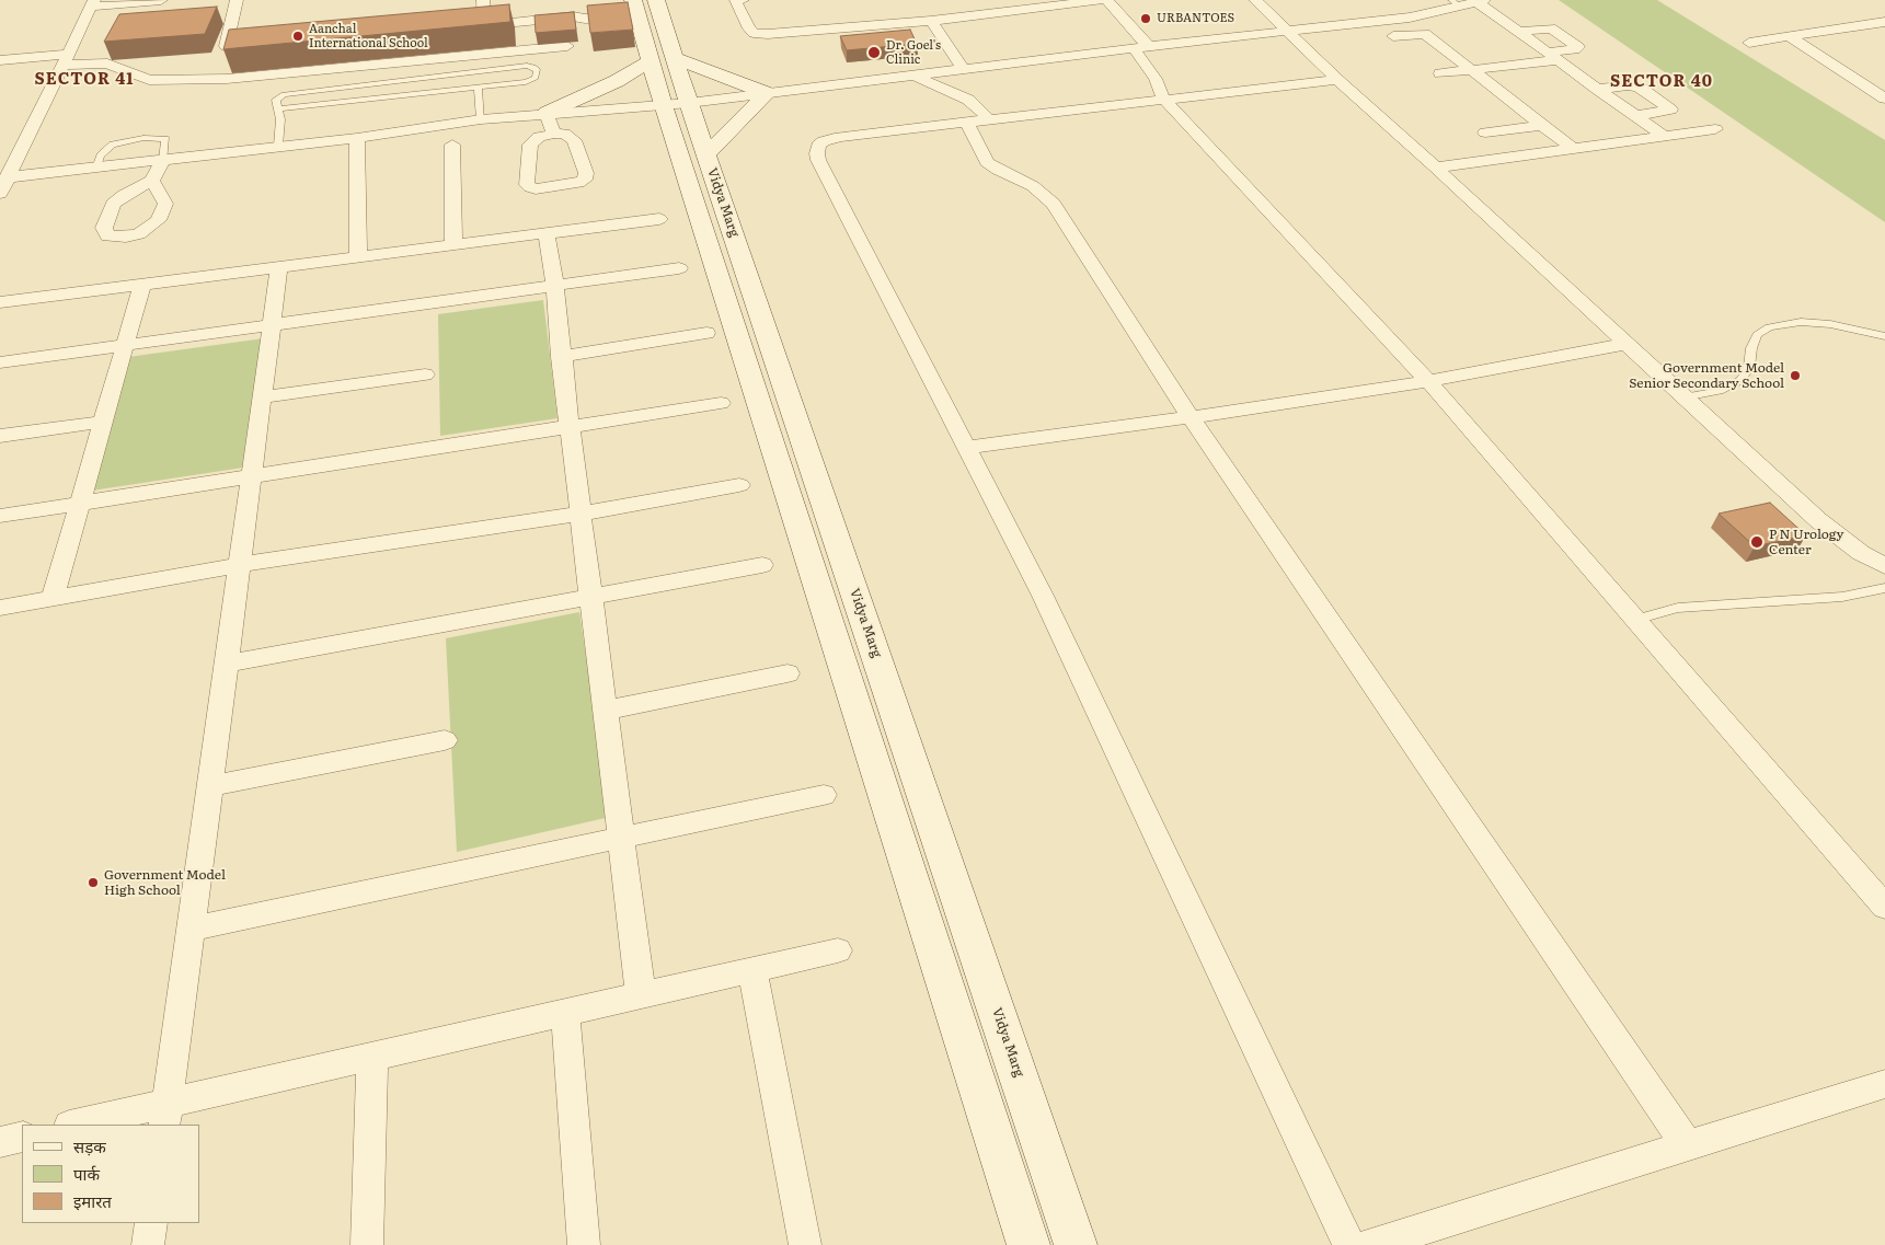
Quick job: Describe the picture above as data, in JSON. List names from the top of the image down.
{
  "streets": {
    "main road": ["Vidya Marg"]
  },
  "districts": ["SECTOR 41", "SECTOR 40"],
  "places": [
    "URBANTOES",
    "Aanchal International School",
    "Dr. Goel's Clinic",
    "Government Model Senior Secondary School",
    "P N Urology Center",
    "Government Model High School"
  ],
  "legend": ["सड़क", "पार्क", "इमारत"]
}
